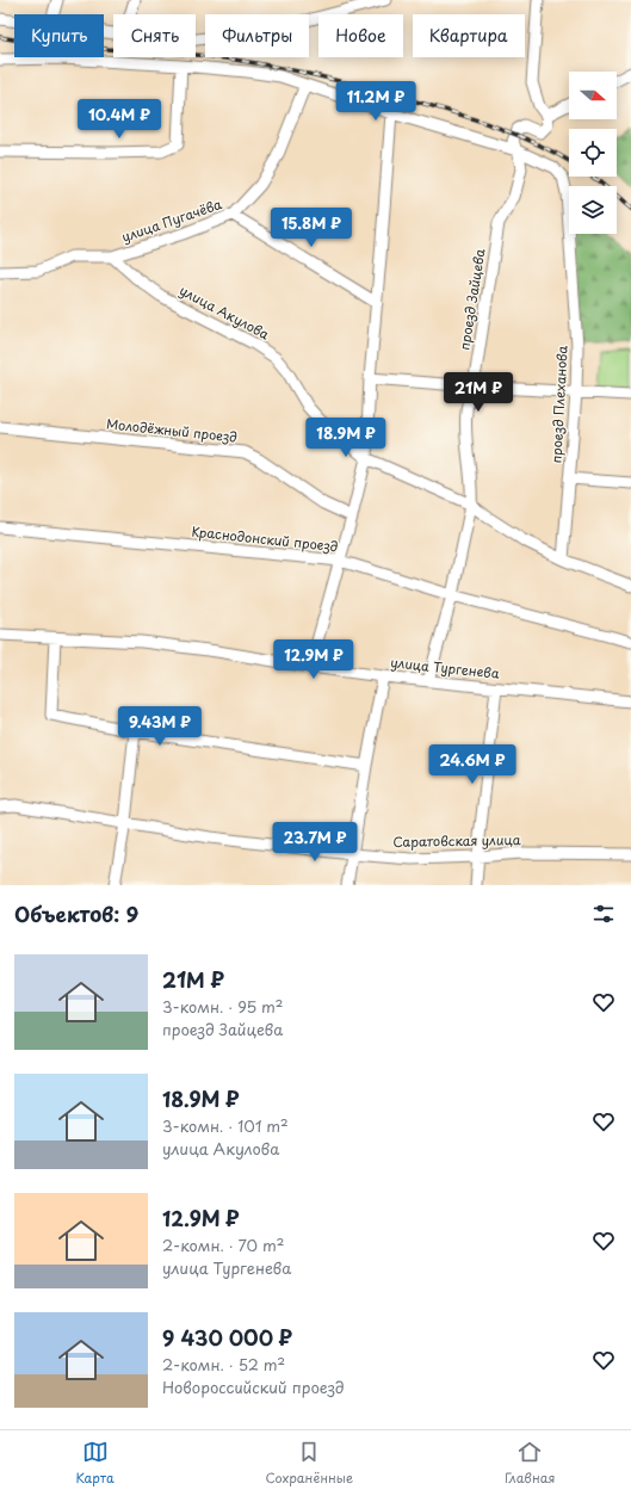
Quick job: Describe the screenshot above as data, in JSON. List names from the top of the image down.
{
  "streets": {
    "street": [
      "улица Пугачёва",
      "проезд Зайцева",
      "улица Акулова",
      "проезд Плеханова",
      "Молодёжный проезд",
      "Краснодонский проезд",
      "улица Тургенева",
      "Саратовская улица"
    ]
  },
  "crossings": [
    ["улица Пугачёва", "улица Акулова"],
    ["улица Пугачёва", "проезд Плеханова"],
    ["проезд Зайцева", "улица Акулова"],
    ["проезд Зайцева", "проезд Плеханова"],
    ["проезд Зайцева", "Краснодонский проезд"],
    ["проезд Зайцева", "улица Тургенева"],
    ["улица Акулова", "проезд Плеханова"]
  ],
  "north": "right",
  "page": {
    "chip": [
      "Купить",
      "Снять",
      "Фильтры",
      "Новое",
      "Квартира"
    ],
    "price": [
      "11.2M ₽",
      "10.4M ₽",
      "15.8M ₽",
      "21M ₽",
      "18.9M ₽",
      "12.9M ₽",
      "9.43M ₽",
      "24.6M ₽",
      "23.7M ₽"
    ],
    "heading": "Объектов: 9",
    "list": [
      {
        "name": "21M ₽",
        "note": "3-комн. · 95 m² · проезд Зайцева"
      },
      {
        "name": "18.9M ₽",
        "note": "3-комн. · 101 m² · улица Акулова"
      },
      {
        "name": "12.9M ₽",
        "note": "2-комн. · 70 m² · улица Тургенева"
      },
      {
        "name": "9 430 000 ₽",
        "note": "2-комн. · 52 m² · Новороссийский проезд"
      }
    ],
    "tabs": ["Карта", "Сохранённые", "Главная"]
  }
}
